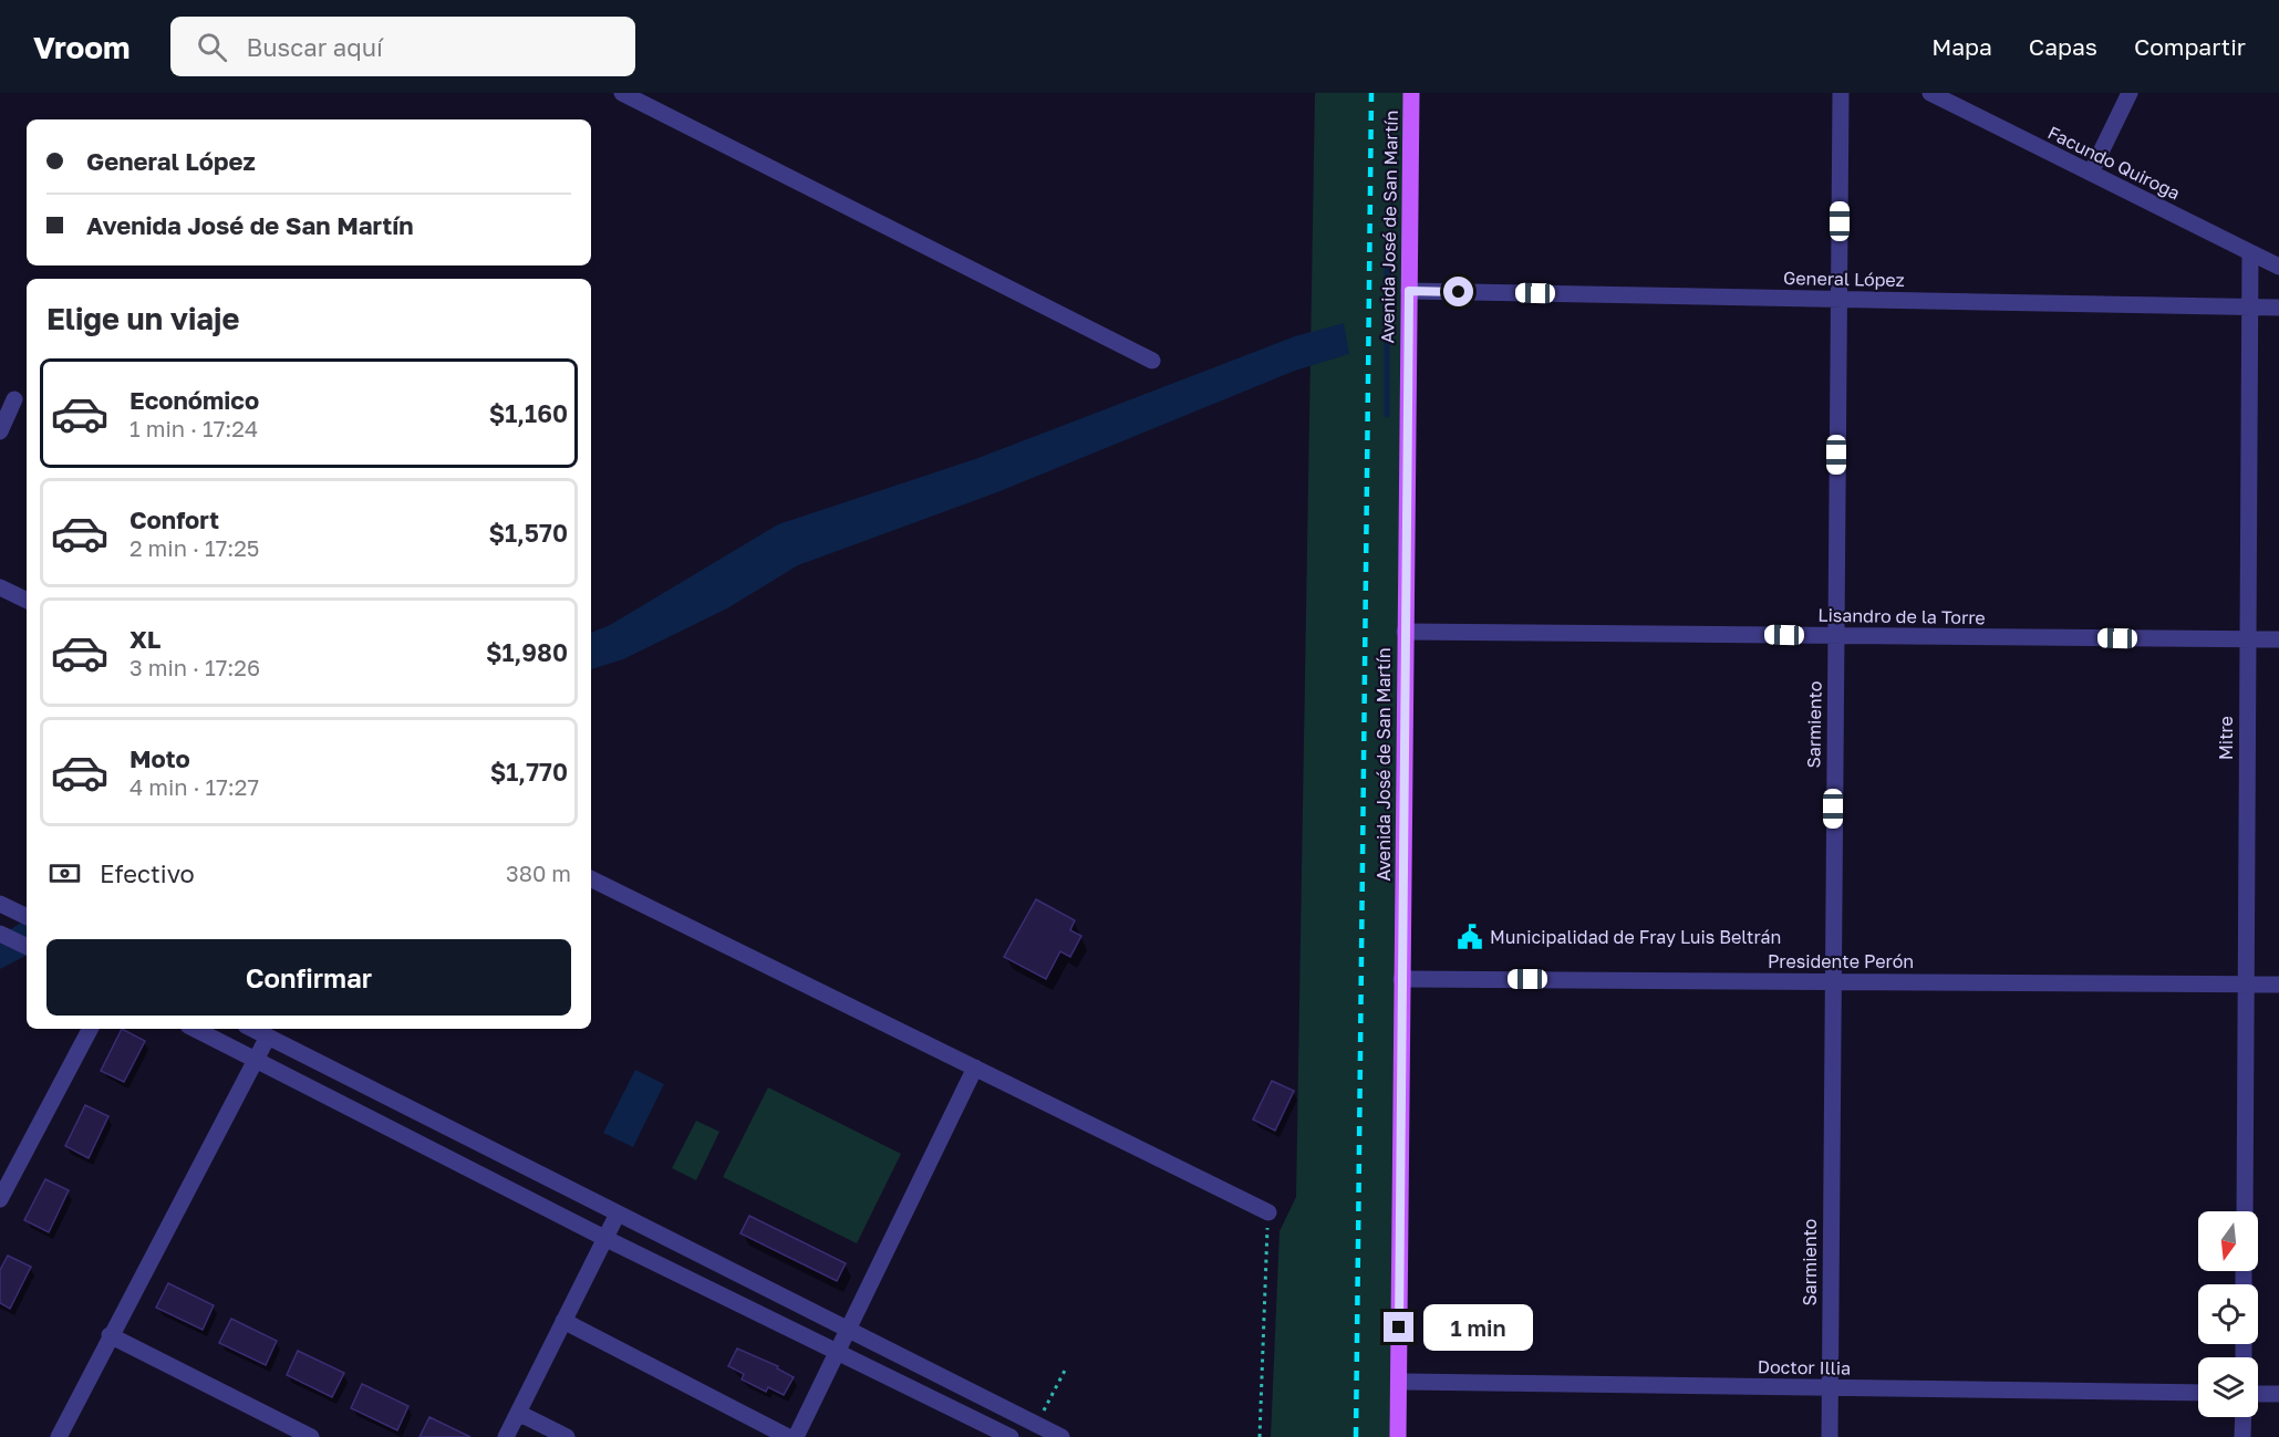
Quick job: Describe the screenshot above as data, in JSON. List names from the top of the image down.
{
  "streets": {
    "main road": ["Avenida José de San Martín"],
    "street": [
      "Facundo Quiroga",
      "General López",
      "Lisandro de la Torre",
      "Sarmiento",
      "Mitre",
      "Presidente Perón",
      "Doctor Illia"
    ]
  },
  "crossings": [
    ["Facundo Quiroga", "Mitre"],
    ["Avenida José de San Martín", "General López"],
    ["Avenida José de San Martín", "Lisandro de la Torre"],
    ["Avenida José de San Martín", "Presidente Perón"],
    ["Avenida José de San Martín", "Doctor Illia"],
    ["General López", "Sarmiento"],
    ["General López", "Mitre"],
    ["Lisandro de la Torre", "Sarmiento"],
    ["Lisandro de la Torre", "Mitre"],
    ["Sarmiento", "Presidente Perón"],
    ["Sarmiento", "Doctor Illia"],
    ["Mitre", "Presidente Perón"]
  ],
  "places": {
    "public building": ["Municipalidad de Fray Luis Beltrán"]
  },
  "north": "bottom",
  "page": {
    "header": "Vroom",
    "search": "Buscar aquí",
    "nav": ["Mapa", "Capas", "Compartir"],
    "banner": ["General López", "Avenida José de San Martín"],
    "heading": "Elige un viaje",
    "list": [
      {
        "name": "Económico",
        "note": "1 min · 17:24",
        "value": "$1,160"
      },
      {
        "name": "Confort",
        "note": "2 min · 17:25",
        "value": "$1,570"
      },
      {
        "name": "XL",
        "note": "3 min · 17:26",
        "value": "$1,980"
      },
      {
        "name": "Moto",
        "note": "4 min · 17:27",
        "value": "$1,770"
      }
    ],
    "pay": ["Efectivo", "380 m"],
    "buttons": "Confirmar",
    "bubble": "1 min"
  }
}
